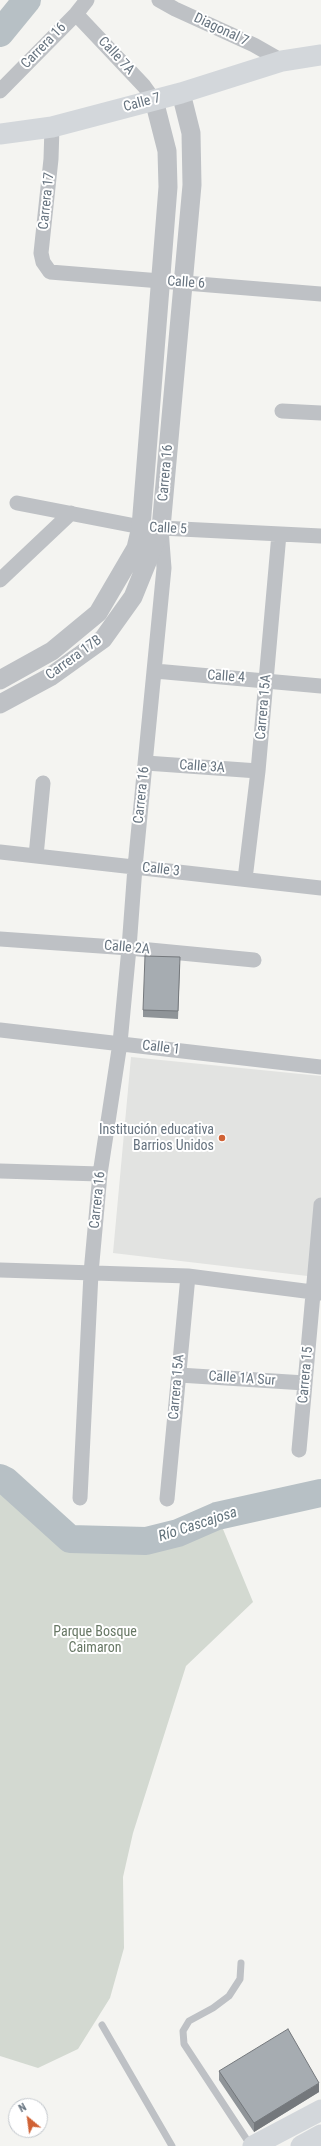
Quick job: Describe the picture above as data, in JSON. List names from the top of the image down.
{
  "streets": {
    "main road": ["Calle 7"],
    "street": [
      "Diagonal 7",
      "Carrera 16",
      "Calle 7A",
      "Carrera 17",
      "Calle 6",
      "Calle 5",
      "Carrera 17B",
      "Calle 4",
      "Carrera 15A",
      "Calle 3A",
      "Calle 3",
      "Calle 2A",
      "Calle 1",
      "Carrera 15",
      "Calle 1A Sur"
    ]
  },
  "crossings": [
    ["Diagonal 7", "Calle 7"],
    ["Carrera 16", "Calle 7A"],
    ["Carrera 16", "Calle 7"],
    ["Carrera 16", "Calle 6"],
    ["Carrera 16", "Calle 5"],
    ["Carrera 16", "Carrera 17B"],
    ["Carrera 16", "Calle 4"],
    ["Carrera 16", "Calle 3A"],
    ["Carrera 16", "Calle 3"],
    ["Carrera 16", "Calle 2A"],
    ["Carrera 16", "Calle 1"],
    ["Calle 7A", "Calle 7"],
    ["Calle 7", "Carrera 17"],
    ["Carrera 17", "Calle 6"],
    ["Calle 5", "Carrera 17B"],
    ["Calle 5", "Carrera 15A"],
    ["Calle 4", "Carrera 15A"],
    ["Carrera 15A", "Calle 3A"],
    ["Carrera 15A", "Calle 3"],
    ["Carrera 15A", "Calle 1A Sur"],
    ["Carrera 15", "Calle 1A Sur"]
  ],
  "water": ["Río Cascajosa"],
  "parks": ["Parque Bosque Caimaron"],
  "places": ["Institución educativa Barrios Unidos"],
  "north": "top left"
}
